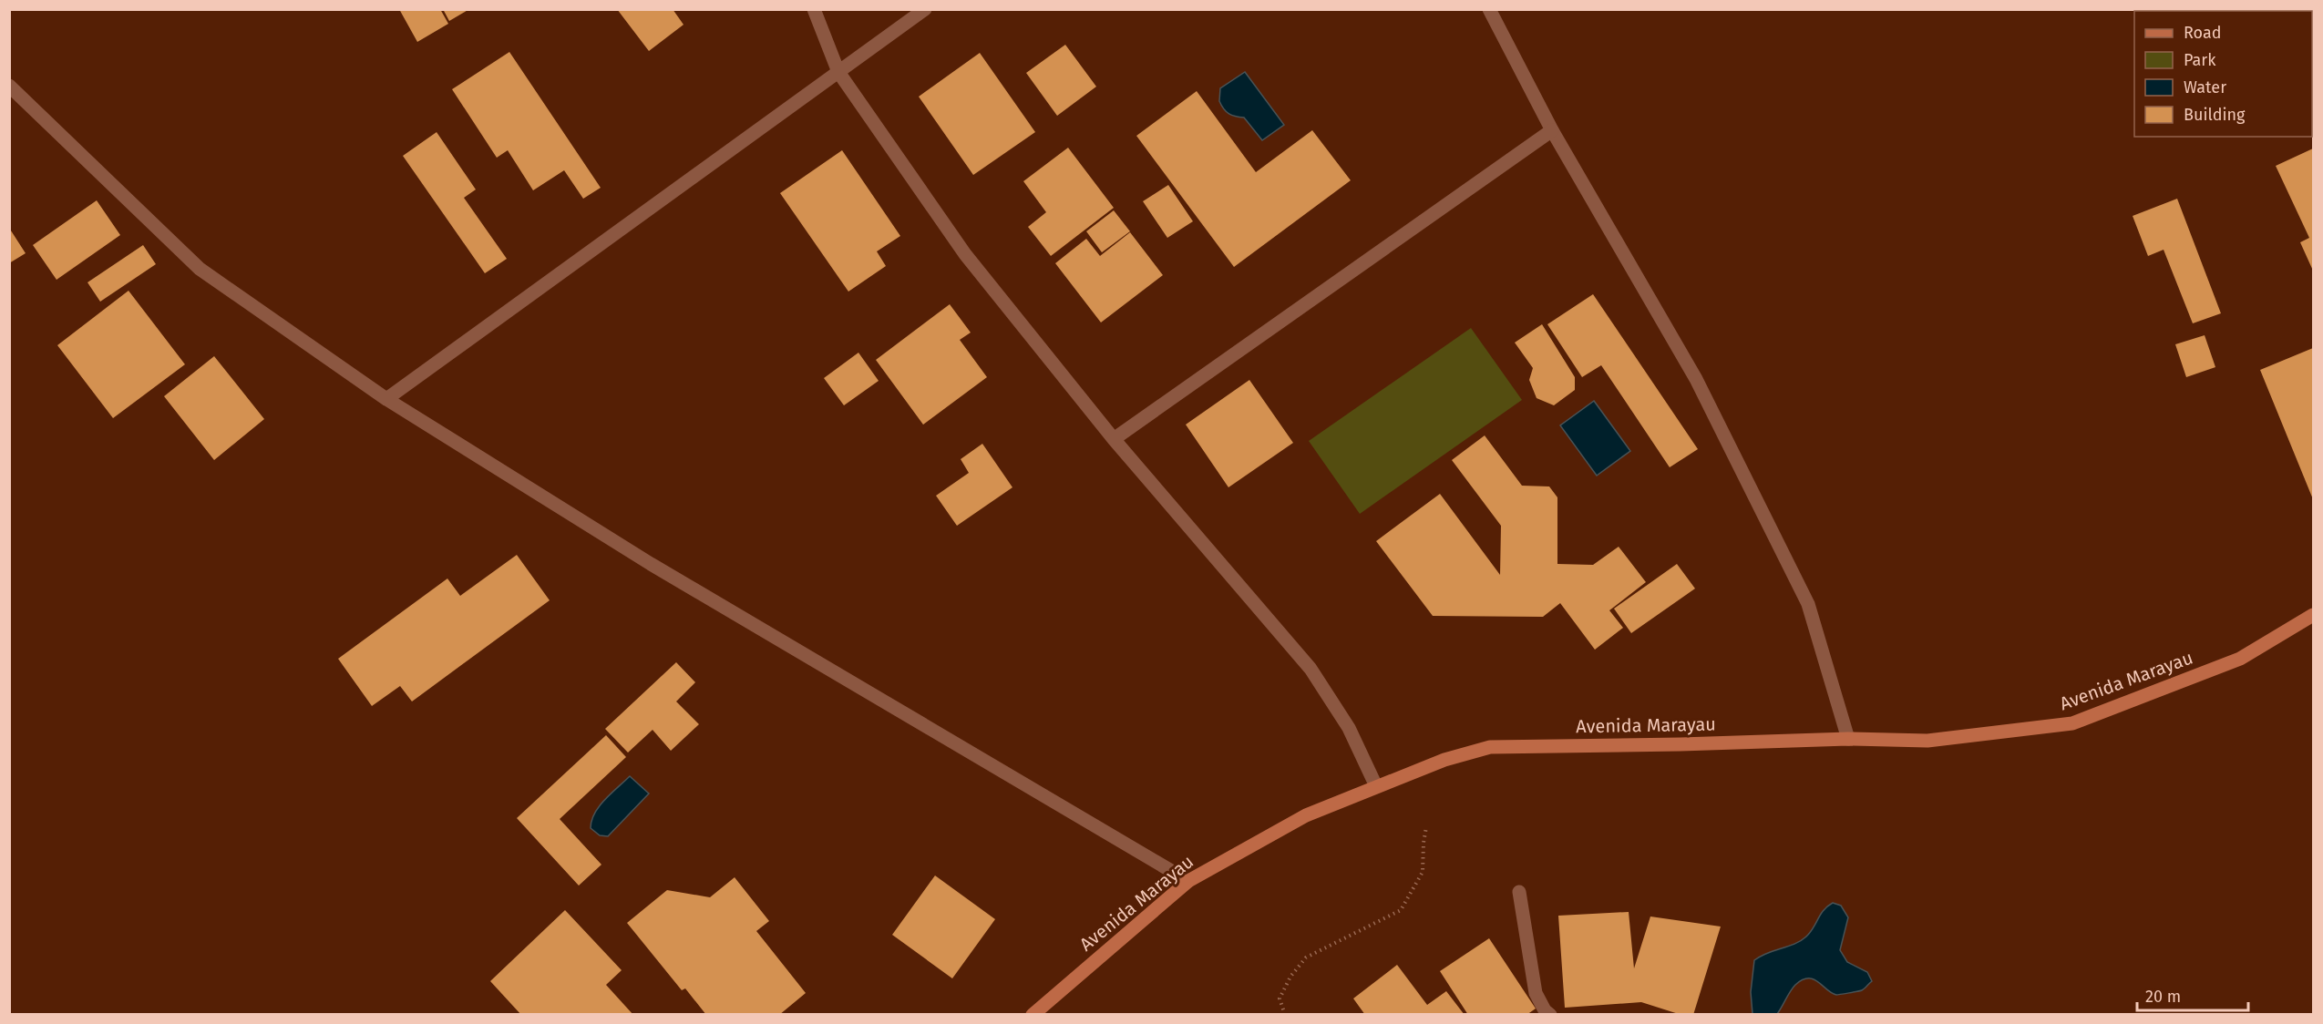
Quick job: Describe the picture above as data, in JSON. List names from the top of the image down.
{
  "streets": {
    "street": ["Avenida Marayau"]
  },
  "legend": [
    "Road",
    "Park",
    "Water",
    "Building"
  ],
  "scale_bar": "20 m"
}
